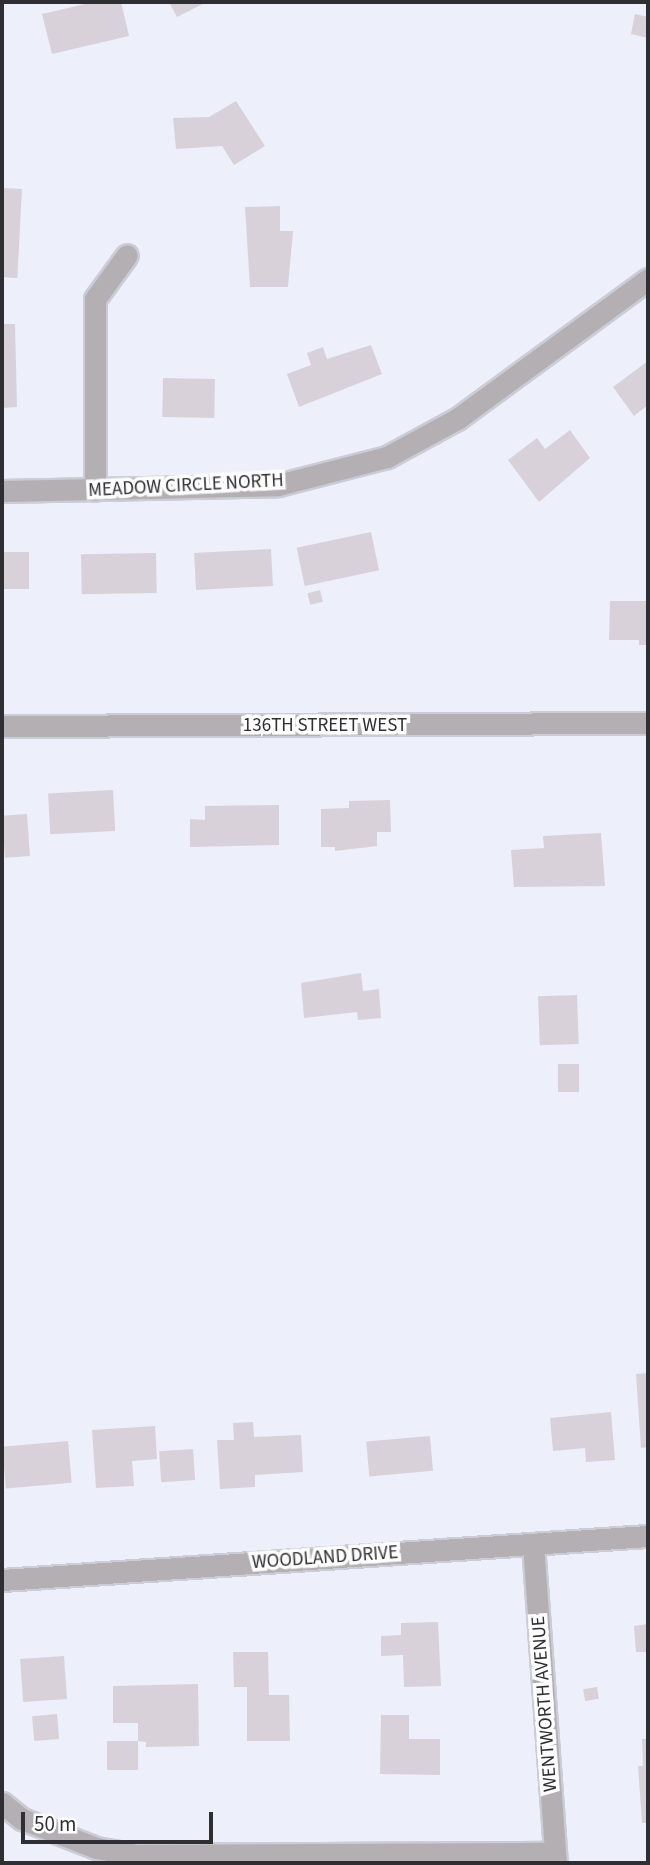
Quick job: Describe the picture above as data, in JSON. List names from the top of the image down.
{
  "streets": {
    "street": [
      "MEADOW CIRCLE NORTH",
      "136TH STREET WEST",
      "WOODLAND DRIVE",
      "WENTWORTH AVENUE"
    ]
  },
  "crossings": [
    ["WOODLAND DRIVE", "WENTWORTH AVENUE"]
  ],
  "scale_bar": "50 m"
}
